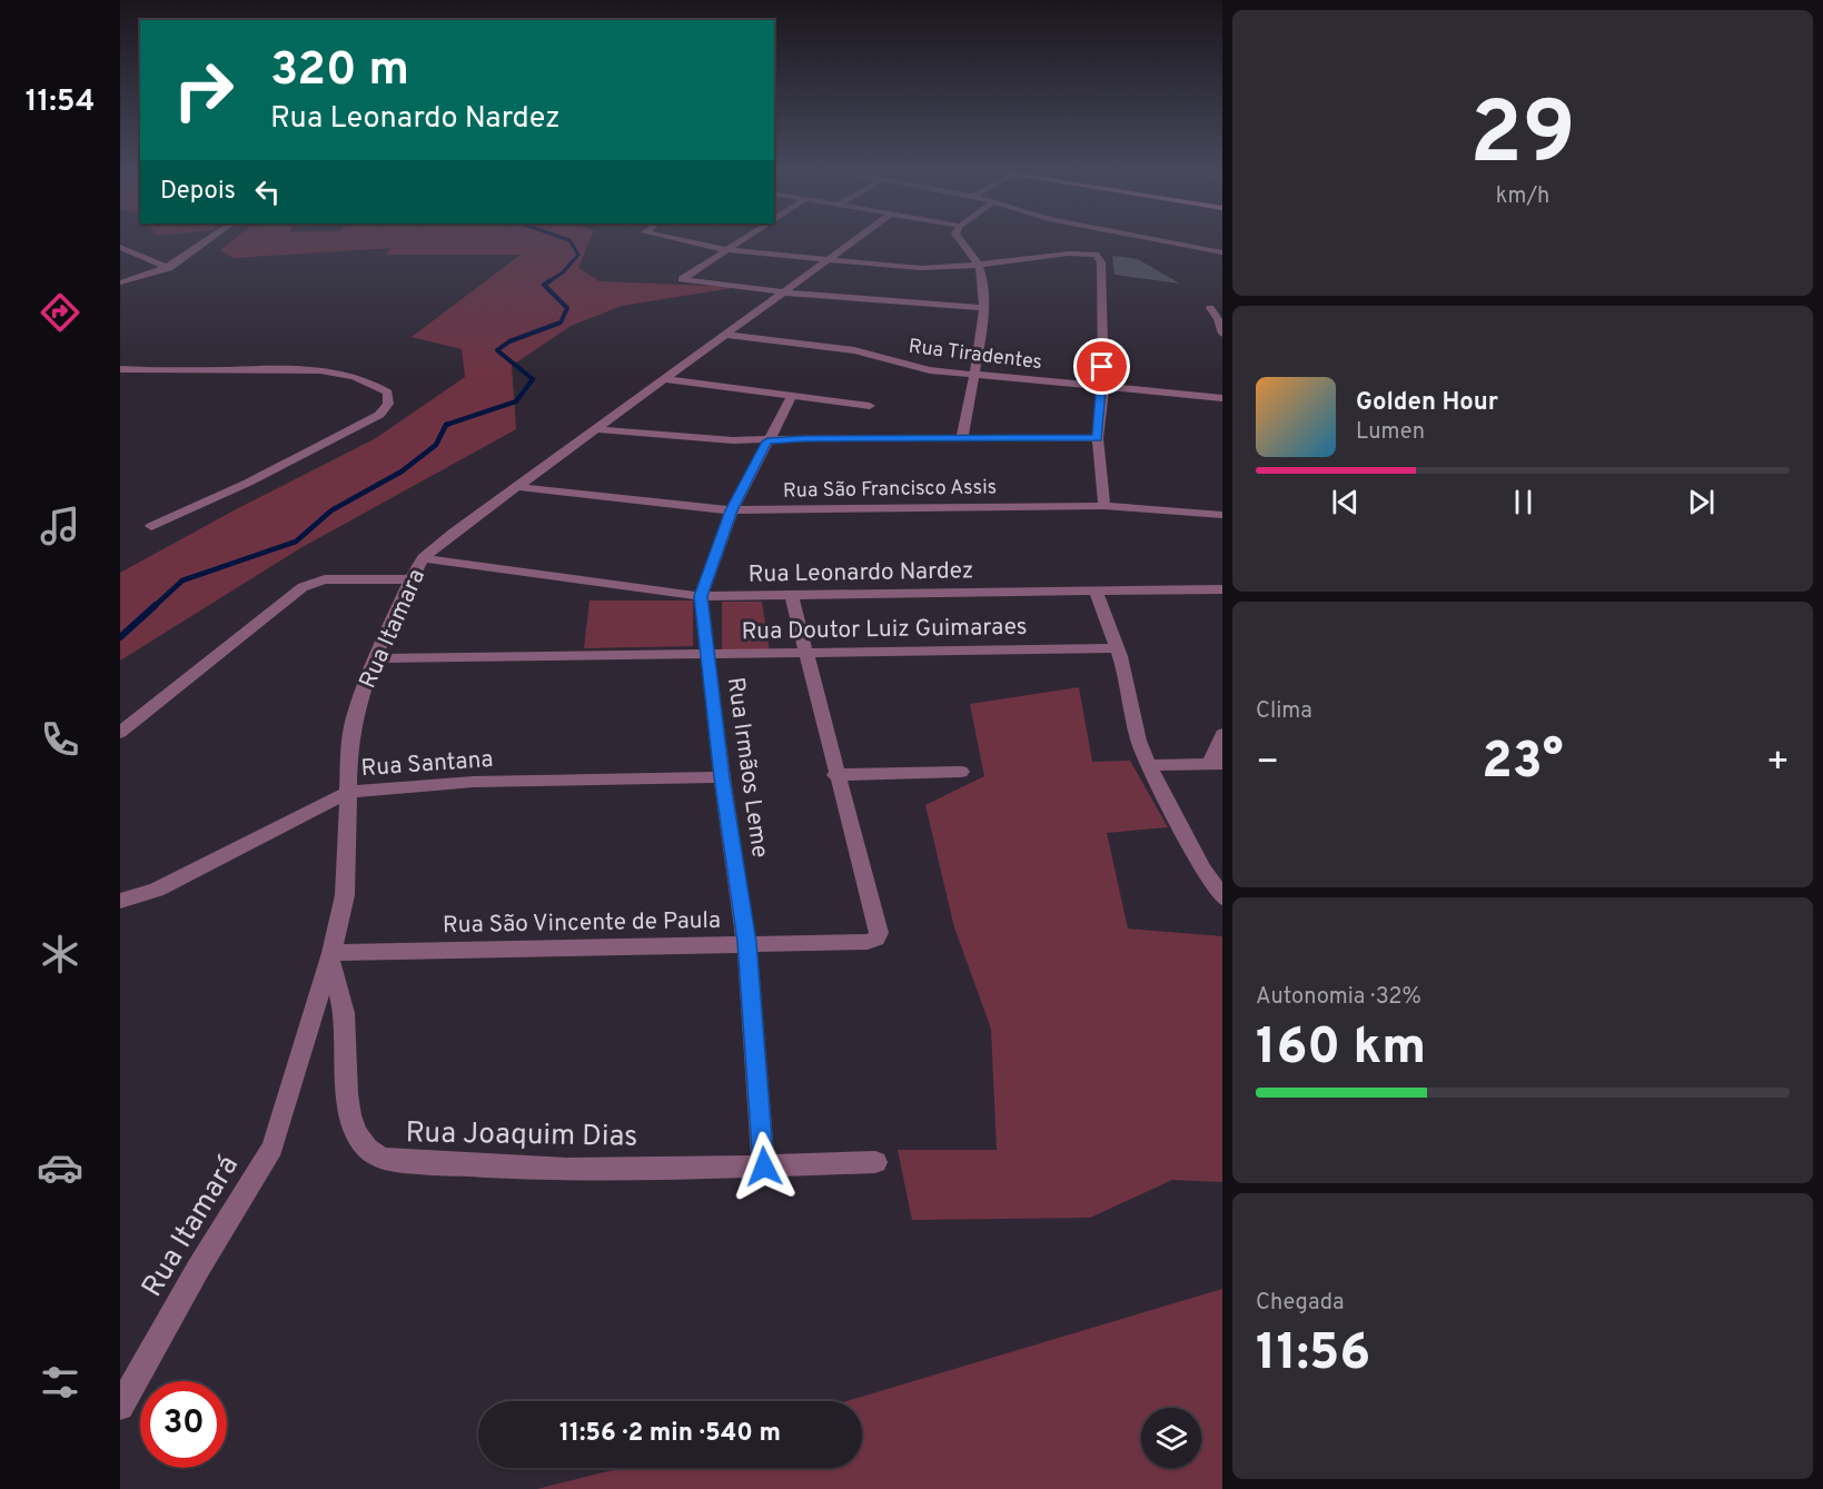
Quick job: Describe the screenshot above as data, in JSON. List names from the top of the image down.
{
  "streets": {
    "street": [
      "Rua Tiradentes",
      "Rua São Francisco Assis",
      "Rua Leonardo Nardez",
      "Rua Itamara",
      "Rua Doutor Luiz Guimaraes",
      "Rua Santana",
      "Rua Irmãos Leme",
      "Rua São Vincente de Paula",
      "Rua Joaquim Dias",
      "Rua Itamará"
    ]
  },
  "crossings": [
    ["Rua Tiradentes", "Rua Itamara"],
    ["Rua São Francisco Assis", "Rua Itamara"],
    ["Rua São Francisco Assis", "Rua Irmãos Leme"],
    ["Rua Leonardo Nardez", "Rua Itamara"],
    ["Rua Leonardo Nardez", "Rua Irmãos Leme"],
    ["Rua Leonardo Nardez", "Rua São Vincente de Paula"],
    ["Rua Itamara", "Rua Doutor Luiz Guimaraes"],
    ["Rua Itamara", "Rua Santana"],
    ["Rua Itamara", "Rua São Vincente de Paula"],
    ["Rua Itamara", "Rua Joaquim Dias"],
    ["Rua Itamara", "Rua Itamará"],
    ["Rua Doutor Luiz Guimaraes", "Rua Irmãos Leme"],
    ["Rua Doutor Luiz Guimaraes", "Rua São Vincente de Paula"],
    ["Rua Santana", "Rua Irmãos Leme"],
    ["Rua Irmãos Leme", "Rua São Vincente de Paula"],
    ["Rua Irmãos Leme", "Rua Joaquim Dias"],
    ["Rua São Vincente de Paula", "Rua Joaquim Dias"]
  ],
  "page": {
    "tabs": "11:54",
    "tile": [
      ["29", "km/h"],
      "Clima",
      ["Autonomia · 32%", "160 km"],
      ["Chegada", "11:56"]
    ],
    "turn": ["320 m", "Rua Leonardo Nardez"],
    "then": "Depois",
    "song": ["Golden Hour", "Lumen"],
    "heat": ["−", "23°", "+"],
    "limit": "30",
    "trip": "11:56 · 2 min · 540 m"
  }
}
